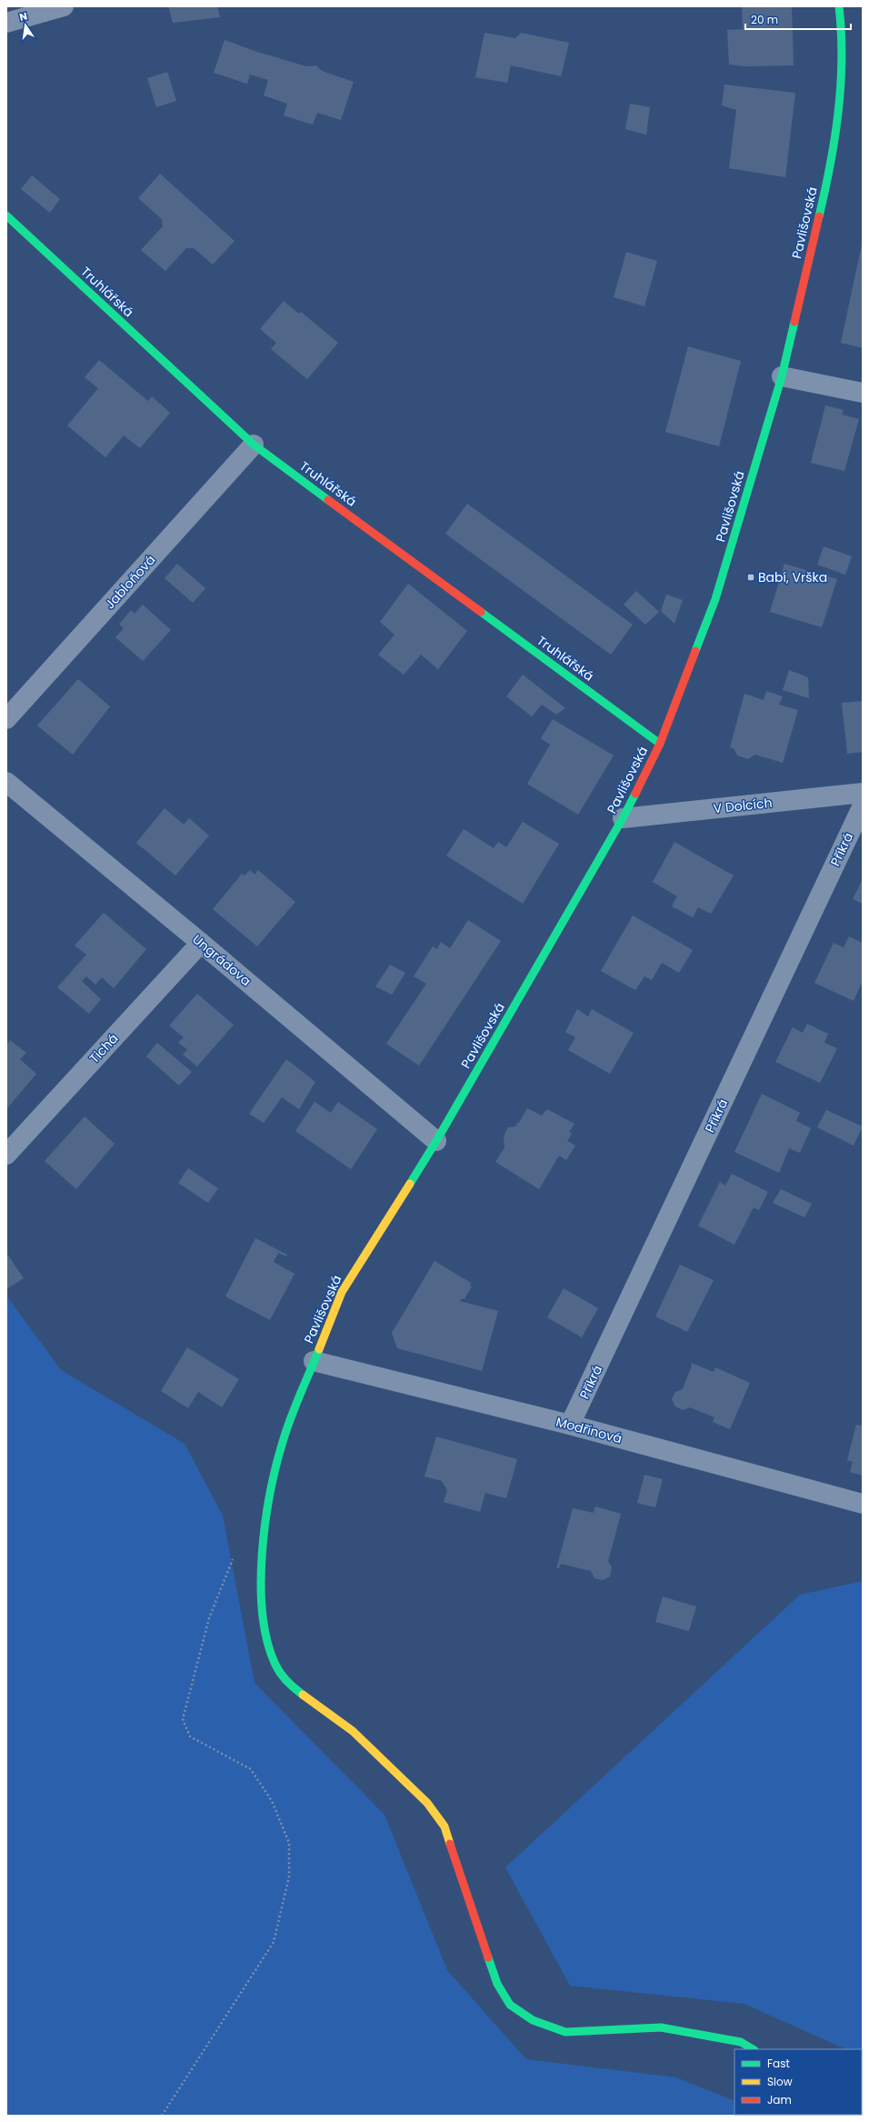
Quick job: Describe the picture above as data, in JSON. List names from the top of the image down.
{
  "streets": {
    "street": [
      "Pavlišovská",
      "Truhlářská",
      "Jabloňová",
      "V Dolcích",
      "Příkrá",
      "Ungrádova",
      "Tichá",
      "Modřínová"
    ]
  },
  "crossings": [
    ["Pavlišovská", "Truhlářská"],
    ["Pavlišovská", "V Dolcích"],
    ["Pavlišovská", "Ungrádova"],
    ["Pavlišovská", "Modřínová"],
    ["Truhlářská", "Jabloňová"],
    ["Příkrá", "Modřínová"],
    ["Ungrádova", "Tichá"]
  ],
  "places": {
    "transit": ["Babí, Vrška"]
  },
  "legend": ["Fast", "Slow", "Jam"],
  "scale_bar": "20 m",
  "north": "top"
}
